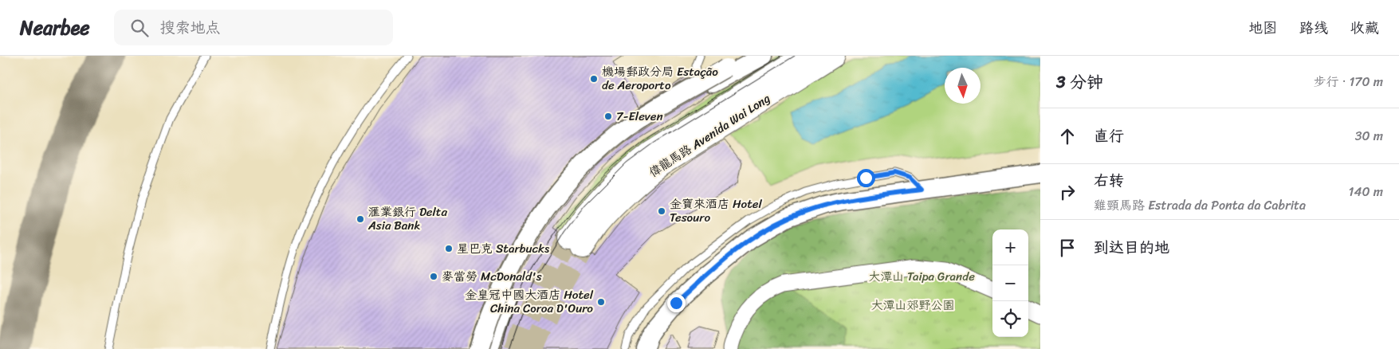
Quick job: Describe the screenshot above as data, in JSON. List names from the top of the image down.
{
  "streets": {
    "main road": ["偉龍馬路 Avenida Wai Long"]
  },
  "parks": ["大潭山 Taipa Grande", "大潭山郊野公園"],
  "places": [
    "機場郵政分局 Estação de Aeroporto",
    "7-Eleven",
    "金寶來酒店 Hotel Tesouro",
    "滙業銀行 Delta Asia Bank",
    "星巴克 Starbucks",
    "麥當勞 McDonald's",
    "金皇冠中國大酒店 Hotel China Coroa D'Ouro"
  ],
  "north": "bottom",
  "page": {
    "header": "Nearbee",
    "search": "搜索地点",
    "nav": ["地图", "路线", "收藏"],
    "heading": ["3 分钟", "步行 · 170 m"],
    "list": [
      ["直行", "30 m"],
      ["右转", "雞頸馬路 Estrada da Ponta da Cabrita", "140 m"],
      "到达目的地"
    ],
    "map_buttons": ["+", "−"]
  }
}
